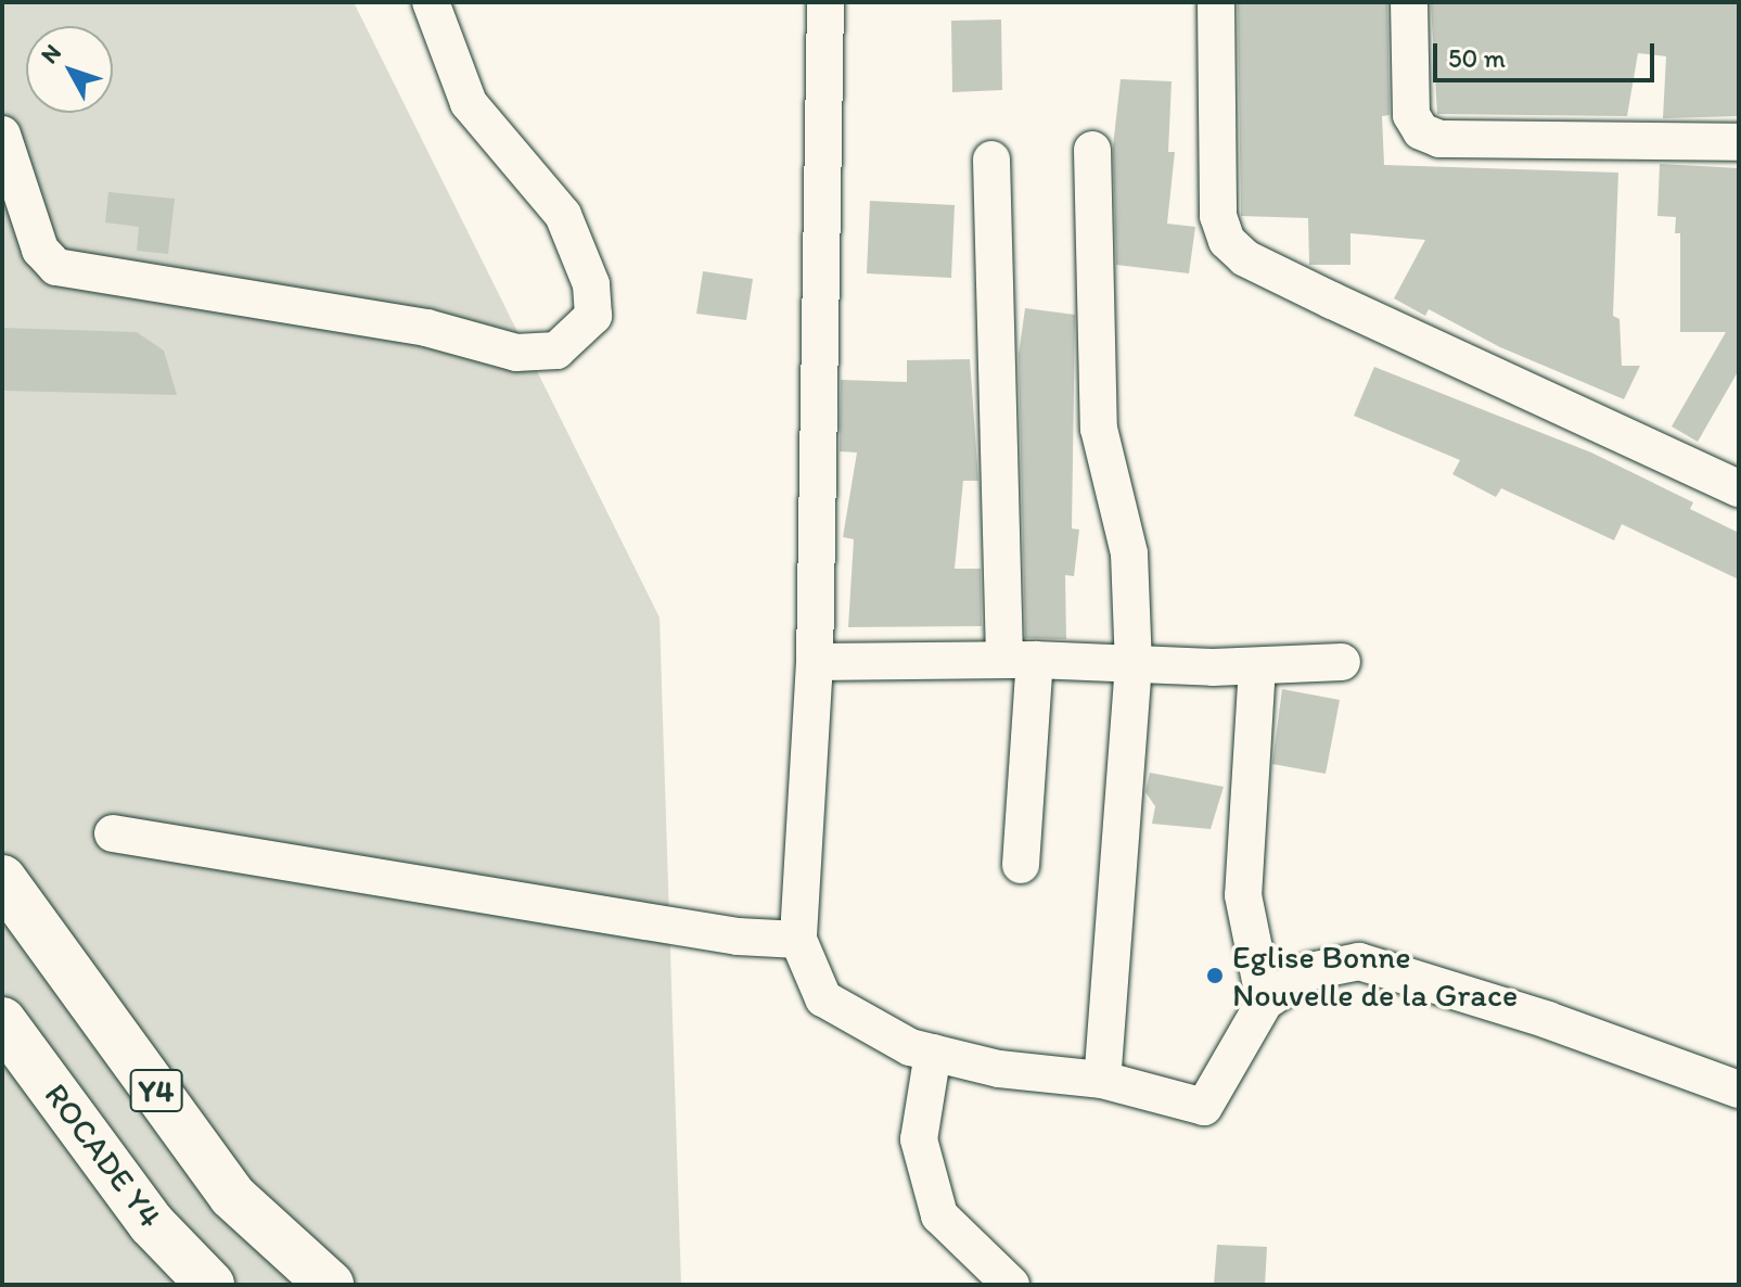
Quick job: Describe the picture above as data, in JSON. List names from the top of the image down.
{
  "streets": {
    "highway": ["Y4", "ROCADE Y4"]
  },
  "places": ["Eglise Bonne Nouvelle de la Grace"],
  "scale_bar": "50 m",
  "north": "top left"
}
